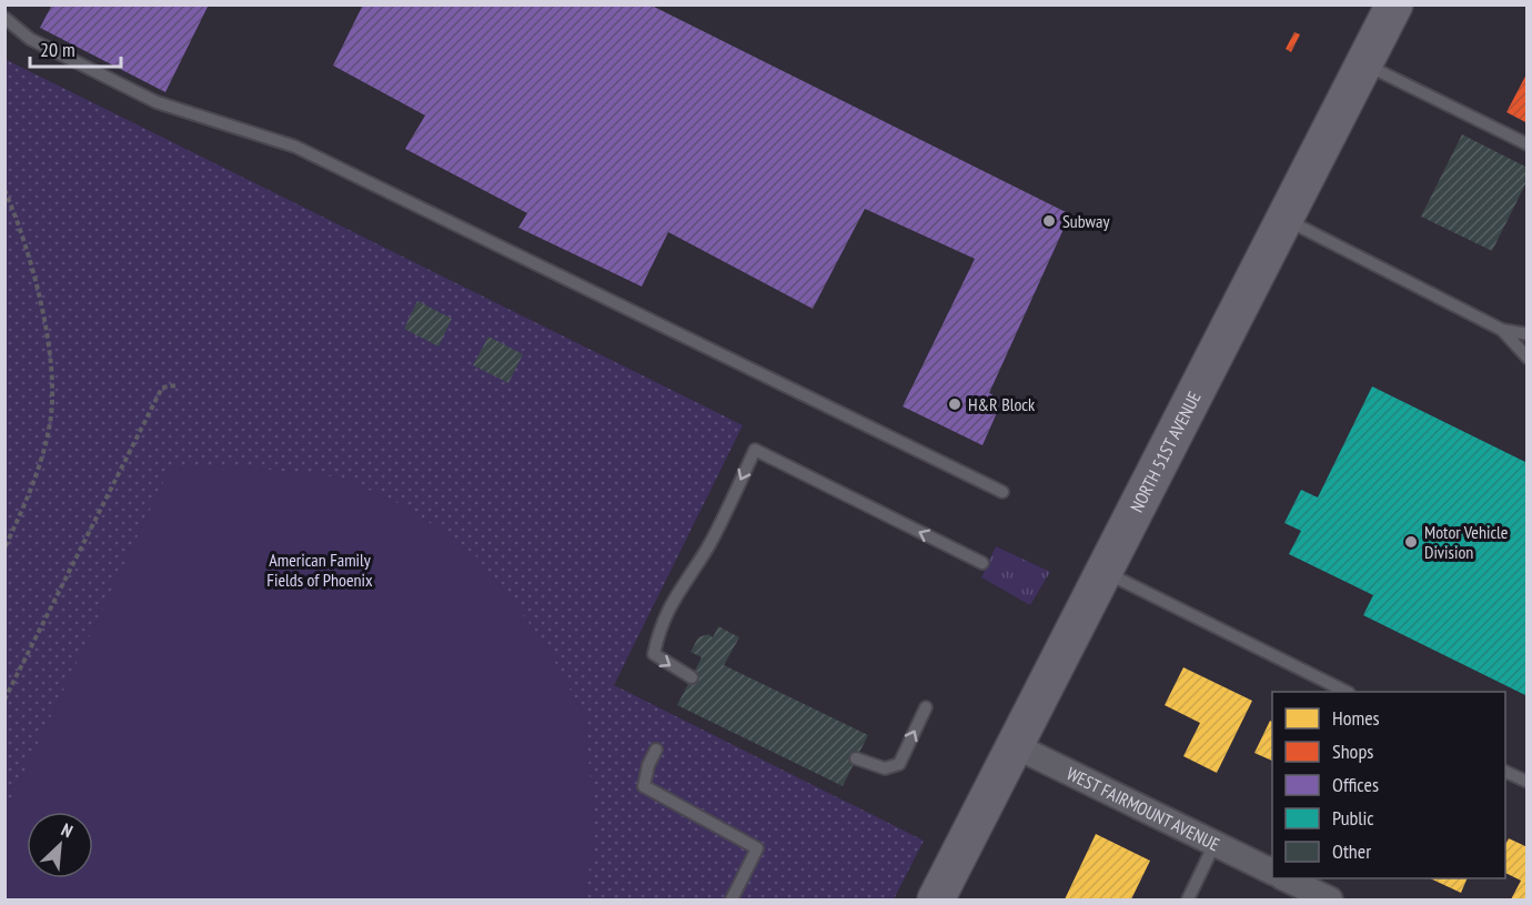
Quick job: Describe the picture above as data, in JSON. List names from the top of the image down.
{
  "streets": {
    "main road": ["NORTH 51ST AVENUE"],
    "street": ["WEST FAIRMOUNT AVENUE"]
  },
  "crossings": [
    ["NORTH 51ST AVENUE", "WEST FAIRMOUNT AVENUE"]
  ],
  "parks": ["American Family Fields of Phoenix"],
  "places": ["Subway", "H&R Block", "Motor Vehicle Division"],
  "legend": [
    "Homes",
    "Shops",
    "Offices",
    "Public",
    "Other"
  ],
  "scale_bar": "20 m",
  "north": "top right"
}
